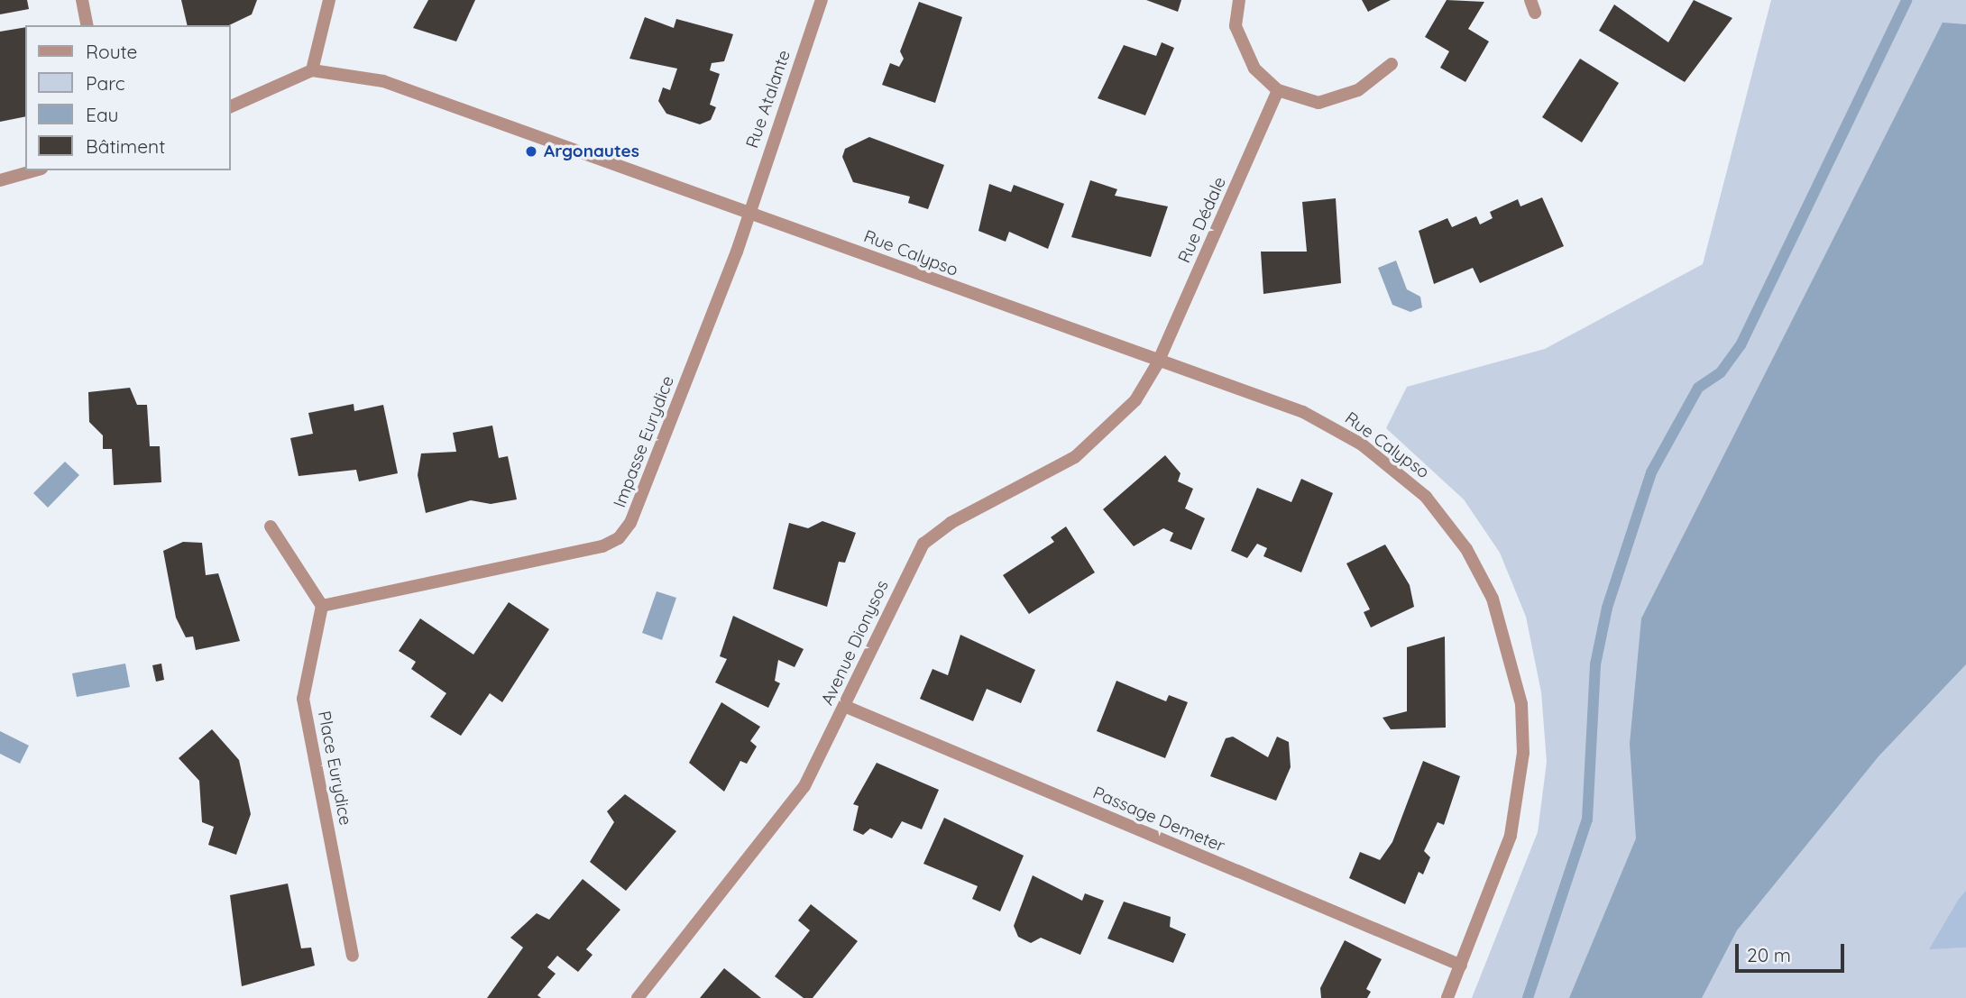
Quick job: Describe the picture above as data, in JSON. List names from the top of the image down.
{
  "streets": {
    "street": [
      "Rue Atalante",
      "Rue Dédale",
      "Rue Calypso",
      "Impasse Eurydice",
      "Avenue Dionysos",
      "Place Eurydice",
      "Passage Demeter"
    ]
  },
  "crossings": [
    ["Rue Atalante", "Rue Calypso"],
    ["Rue Atalante", "Impasse Eurydice"],
    ["Rue Dédale", "Rue Calypso"],
    ["Rue Dédale", "Avenue Dionysos"],
    ["Rue Calypso", "Impasse Eurydice"],
    ["Rue Calypso", "Avenue Dionysos"],
    ["Rue Calypso", "Passage Demeter"],
    ["Impasse Eurydice", "Place Eurydice"],
    ["Avenue Dionysos", "Passage Demeter"]
  ],
  "places": ["Argonautes"],
  "legend": [
    "Route",
    "Parc",
    "Eau",
    "Bâtiment"
  ],
  "scale_bar": "20 m"
}
